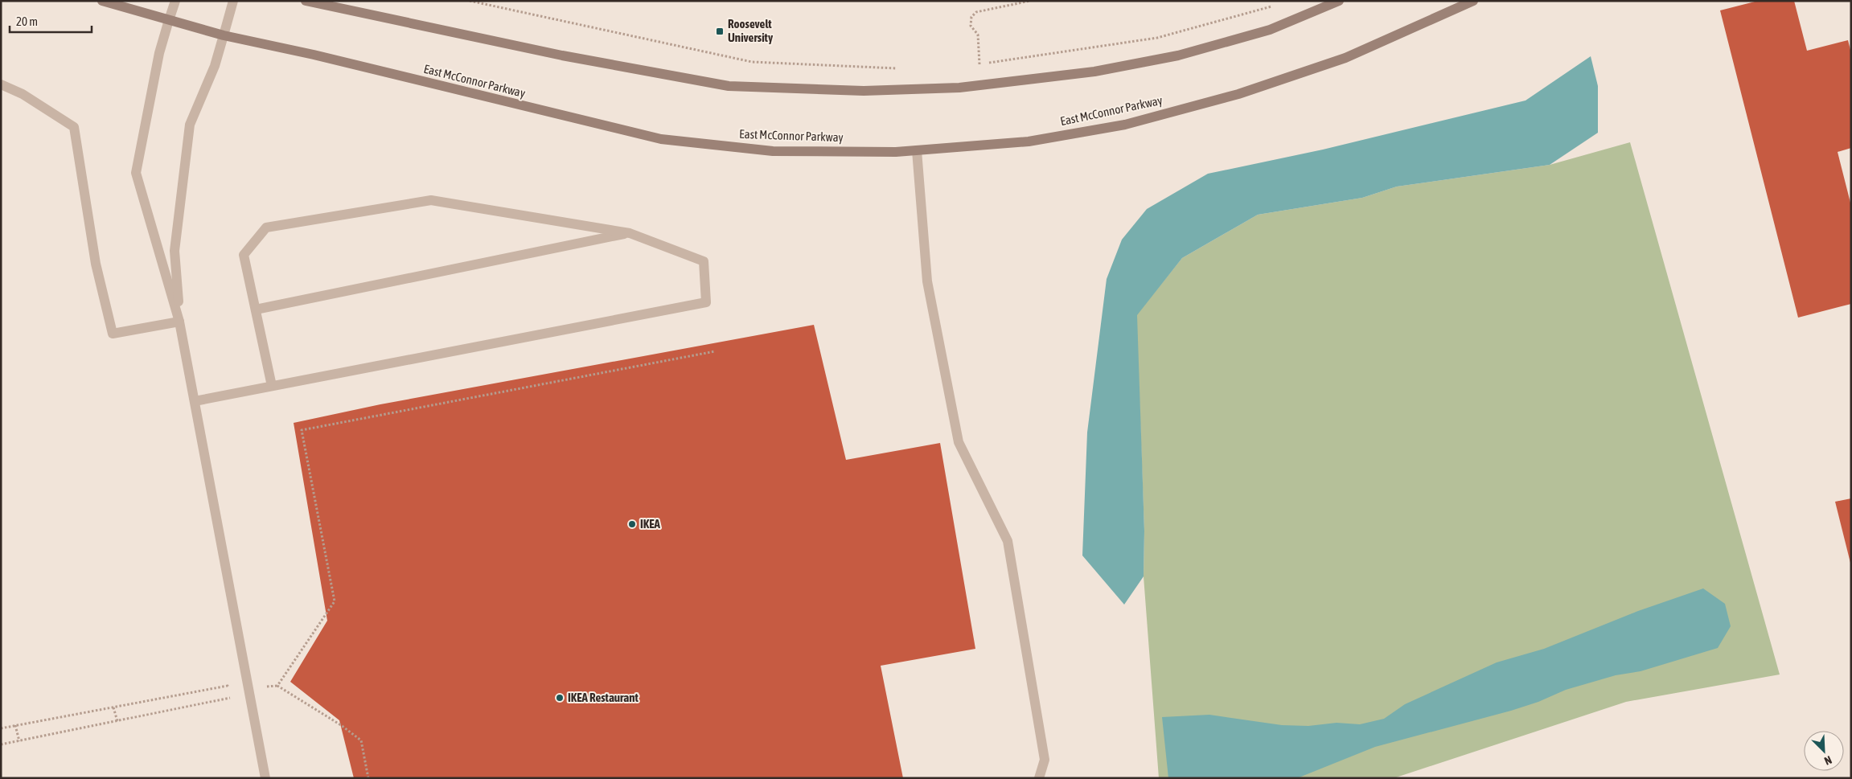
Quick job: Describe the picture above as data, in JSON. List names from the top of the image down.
{
  "streets": {
    "street": ["East McConnor Parkway"]
  },
  "places": {
    "transit": ["Roosevelt University"],
    "other": ["IKEA", "IKEA Restaurant"]
  },
  "scale_bar": "20 m",
  "north": "bottom right"
}
